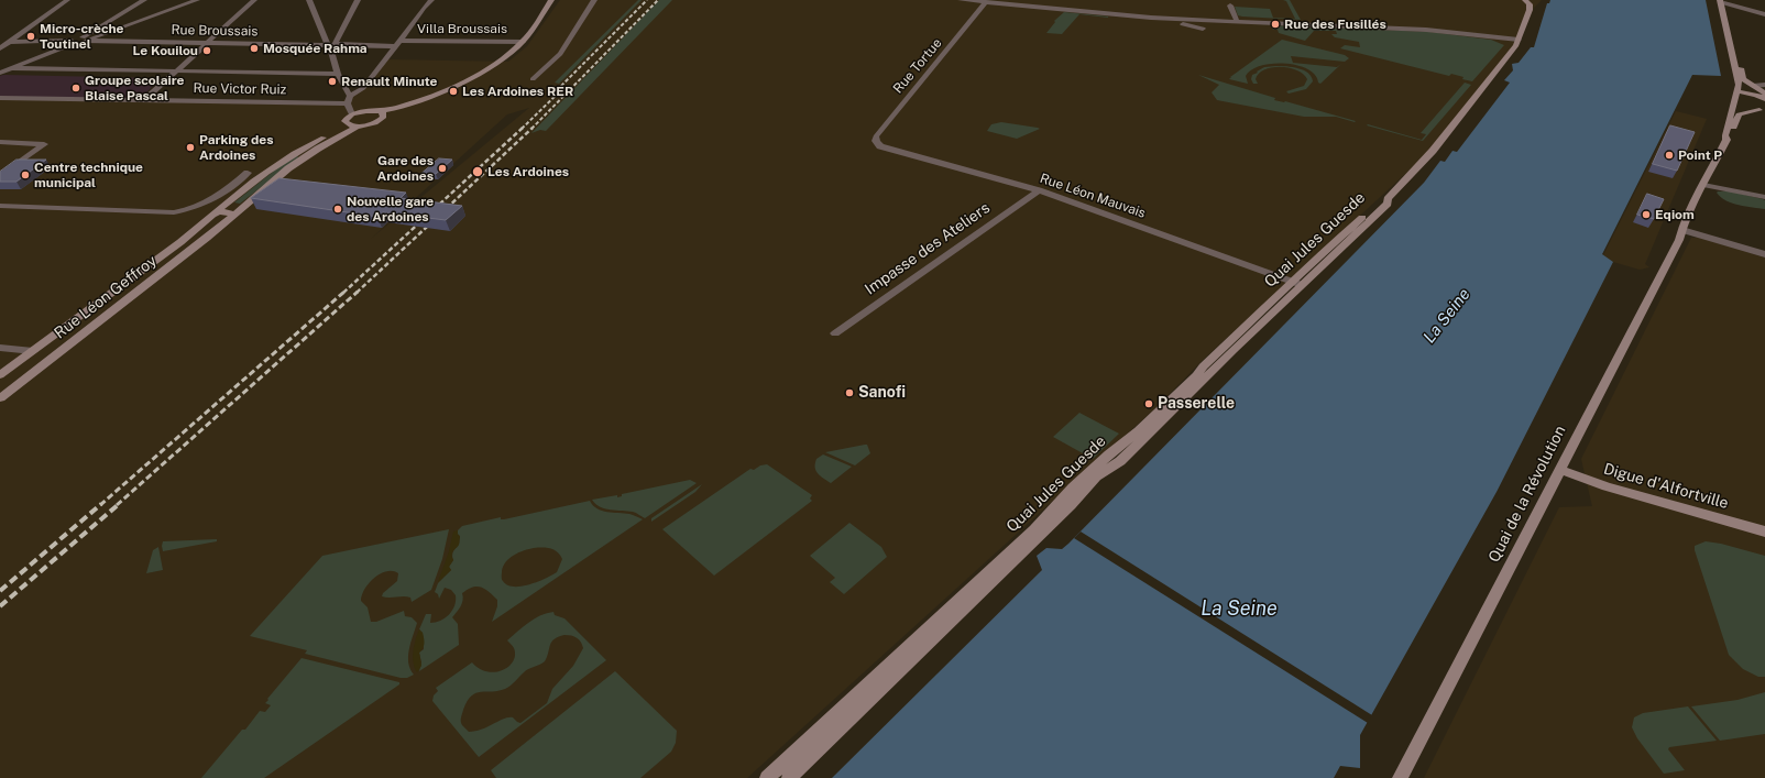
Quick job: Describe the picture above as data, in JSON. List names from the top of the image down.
{
  "streets": {
    "main road": [
      "Quai Jules Guesde",
      "Rue Léon Geffroy",
      "Digue d'Alfortville",
      "Quai de la Révolution"
    ],
    "street": [
      "Villa Broussais",
      "Rue Broussais",
      "Rue Tortue",
      "Rue Victor Ruiz",
      "Rue Léon Mauvais",
      "Impasse des Ateliers"
    ]
  },
  "crossings": [
    ["Villa Broussais", "Rue Broussais"],
    ["Rue Tortue", "Rue Léon Mauvais"],
    ["Rue Léon Mauvais", "Quai Jules Guesde"],
    ["Rue Léon Mauvais", "Impasse des Ateliers"],
    ["Digue d'Alfortville", "Quai de la Révolution"]
  ],
  "water": ["La Seine"],
  "places": [
    "Rue des Fusillés",
    "Micro-crèche Toutinel",
    "Mosquée Rahma",
    "Le Kouilou",
    "Renault Minute",
    "Groupe scolaire Blaise Pascal",
    "Les Ardoines RER",
    "Parking des Ardoines",
    "Point P",
    "Gare des Ardoines",
    "Les Ardoines",
    "Centre technique municipal",
    "Nouvelle gare des Ardoines",
    "Eqiom",
    "Sanofi",
    "Passerelle"
  ]
}
